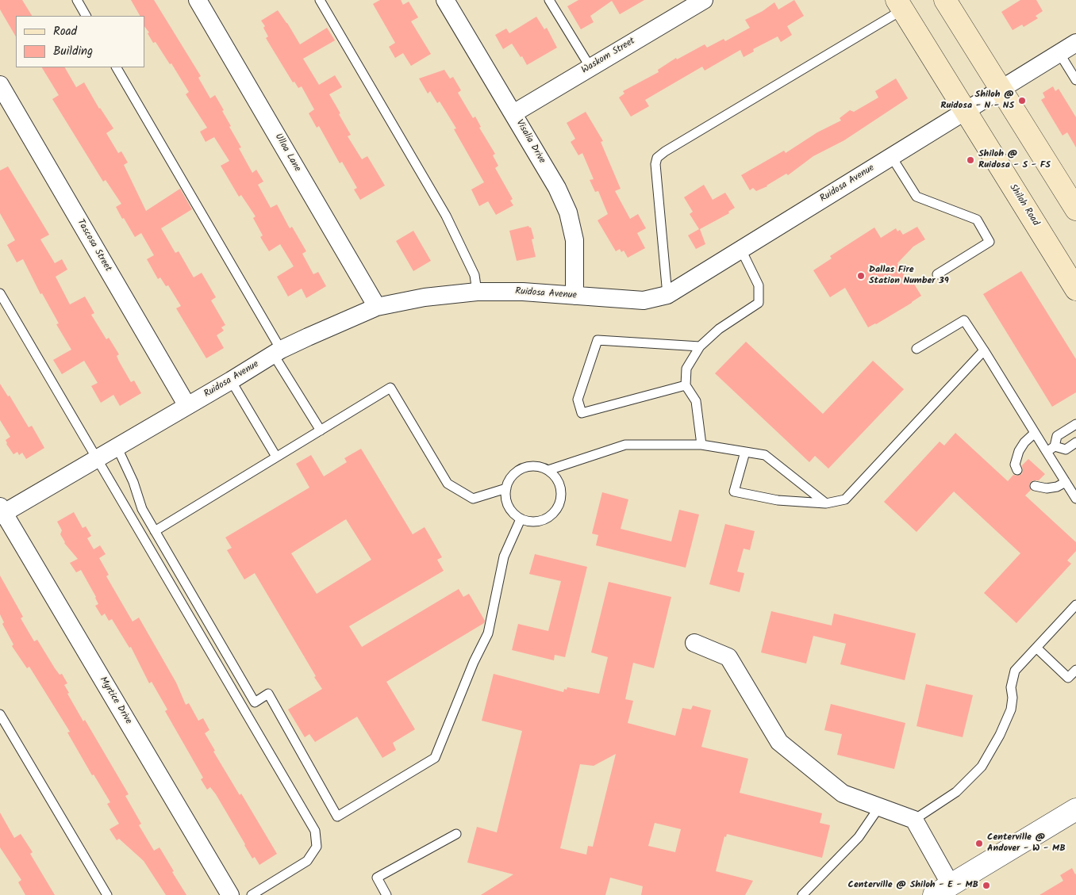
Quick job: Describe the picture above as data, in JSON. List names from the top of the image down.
{
  "streets": {
    "main road": ["Shiloh Road"],
    "street": [
      "Waskom Street",
      "Visalia Drive",
      "Ulloa Lane",
      "Ruidosa Avenue",
      "Tascosa Street",
      "Myrtice Drive"
    ]
  },
  "crossings": [
    ["Waskom Street", "Visalia Drive"],
    ["Visalia Drive", "Ruidosa Avenue"],
    ["Ulloa Lane", "Ruidosa Avenue"],
    ["Ruidosa Avenue", "Shiloh Road"],
    ["Ruidosa Avenue", "Tascosa Street"],
    ["Ruidosa Avenue", "Myrtice Drive"]
  ],
  "places": [
    "Shiloh @ Ruidosa - N - NS",
    "Shiloh @ Ruidosa - S - FS",
    "Dallas Fire Station Number 39",
    "Centerville @ Andover - W - MB",
    "Centerville @ Shiloh - E - MB"
  ],
  "legend": ["Road", "Building"]
}
